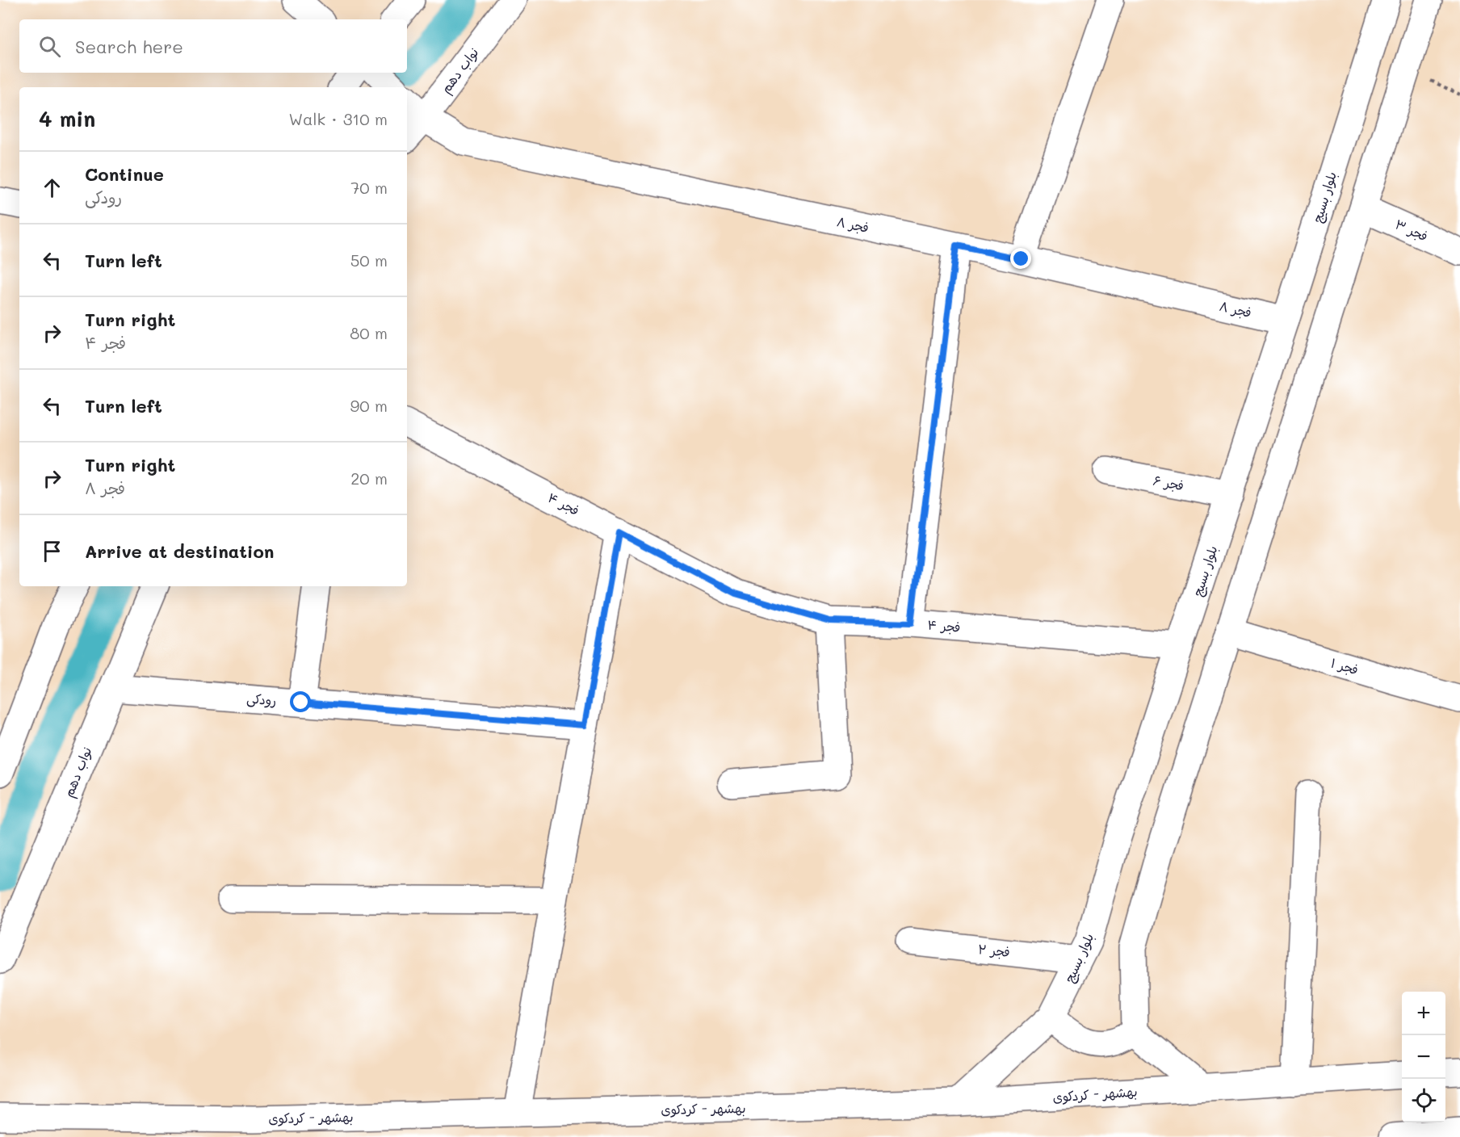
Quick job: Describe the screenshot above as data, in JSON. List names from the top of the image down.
{
  "streets": {
    "main road": [
      "نواب دهم",
      "بلوار بسیج",
      "فجر ۸",
      "فجر ۳",
      "فجر ۶",
      "فجر ۴",
      "فجر ۱",
      "رودکی",
      "فجر ۲",
      "بهشهر - کردکوی"
    ]
  },
  "crossings": [
    ["نواب دهم", "فجر ۸"],
    ["نواب دهم", "رودکی"],
    ["بلوار بسیج", "فجر ۸"],
    ["بلوار بسیج", "فجر ۶"],
    ["بلوار بسیج", "فجر ۴"],
    ["بلوار بسیج", "فجر ۲"],
    ["بلوار بسیج", "بهشهر - کردکوی"]
  ],
  "page": {
    "search": "Search here",
    "heading": ["4 min", "Walk · 310 m"],
    "list": [
      ["Continue", "رودکی", "70 m"],
      ["Turn left", "50 m"],
      ["Turn right", "فجر ۴", "80 m"],
      ["Turn left", "90 m"],
      ["Turn right", "فجر ۸", "20 m"],
      "Arrive at destination"
    ],
    "map_buttons": ["+", "−"]
  }
}
